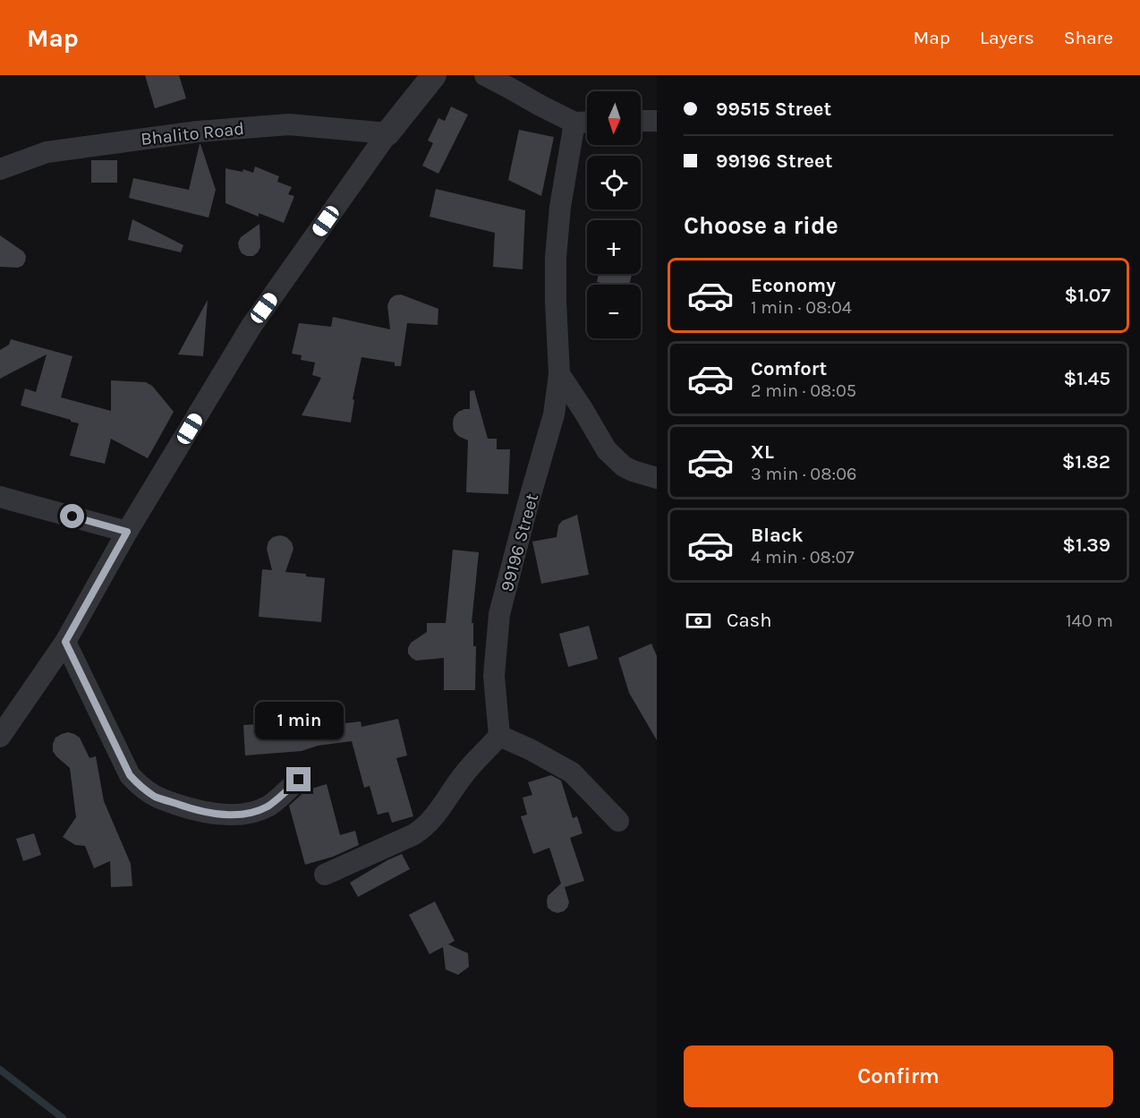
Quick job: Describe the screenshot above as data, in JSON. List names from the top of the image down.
{
  "streets": {
    "street": ["Bhalito Road", "99196 Street"]
  },
  "north": "bottom",
  "page": {
    "header": "Map",
    "nav": ["Map", "Layers", "Share"],
    "banner": ["99515 Street", "99196 Street"],
    "map_buttons": ["+", "−"],
    "heading": "Choose a ride",
    "list": [
      {
        "name": "Economy",
        "note": "1 min · 08:04",
        "value": "$1.07"
      },
      {
        "name": "Comfort",
        "note": "2 min · 08:05",
        "value": "$1.45"
      },
      {
        "name": "XL",
        "note": "3 min · 08:06",
        "value": "$1.82"
      },
      {
        "name": "Black",
        "note": "4 min · 08:07",
        "value": "$1.39"
      }
    ],
    "pay": ["Cash", "140 m"],
    "bubble": "1 min",
    "buttons": "Confirm"
  }
}
